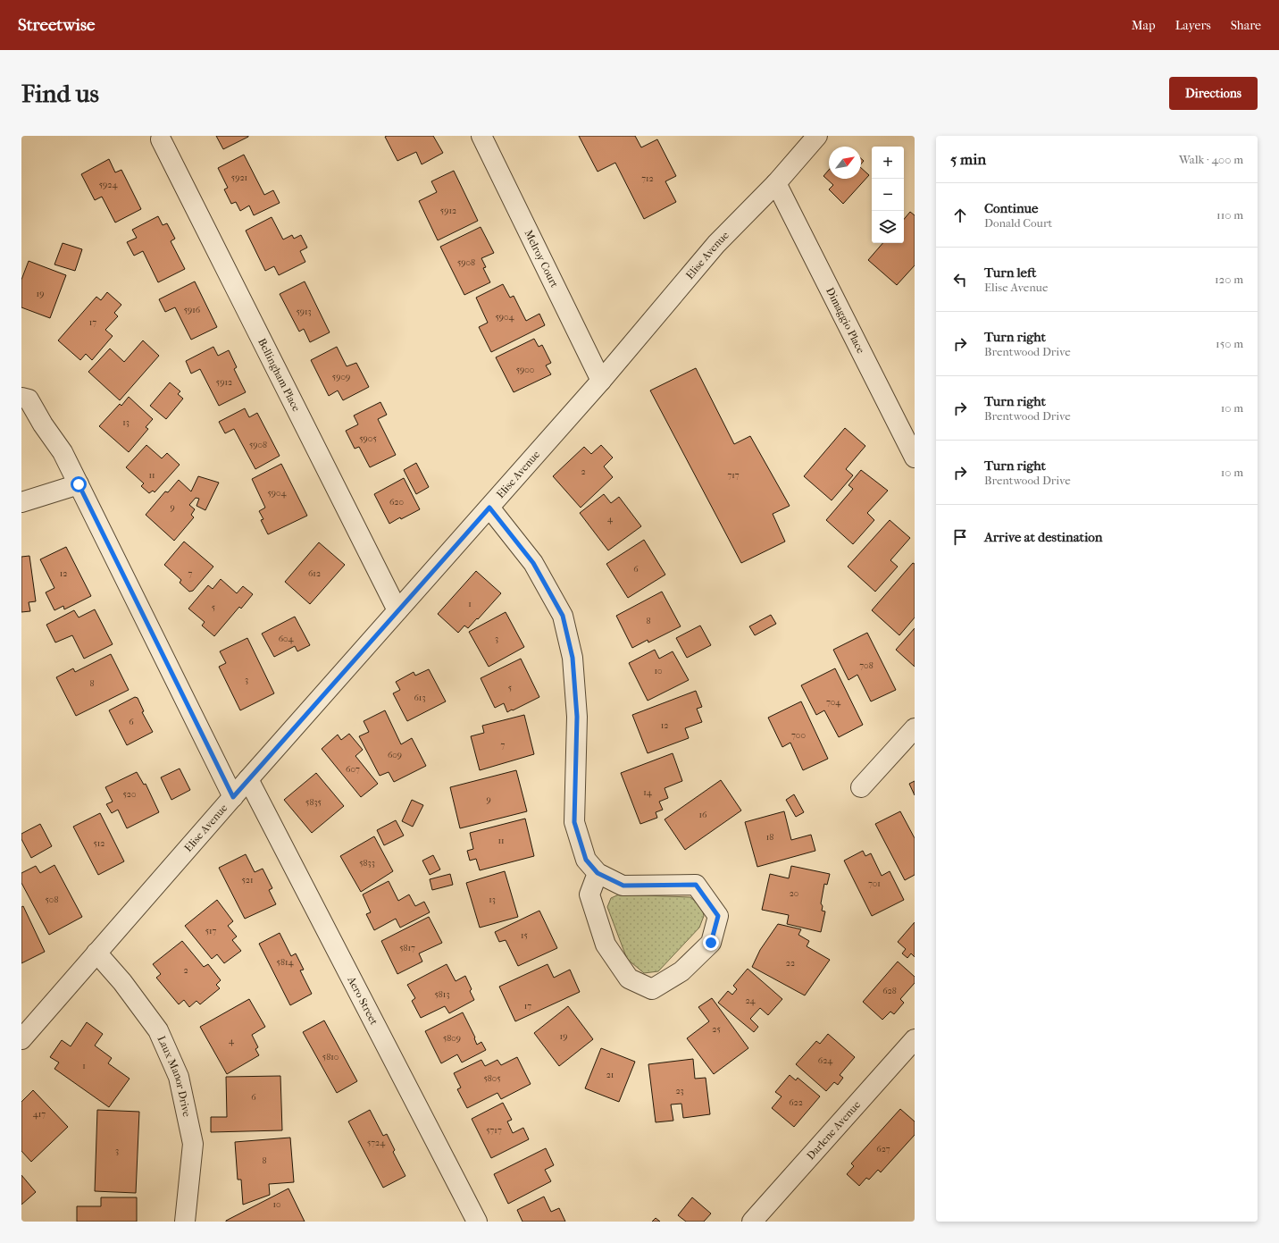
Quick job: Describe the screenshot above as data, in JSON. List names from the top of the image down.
{
  "streets": {
    "street": [
      "Elise Avenue",
      "Melroy Court",
      "Dimaggio Place",
      "Bellingham Place",
      "Aero Street",
      "Laux Manor Drive",
      "Darlene Avenue"
    ]
  },
  "crossings": [
    ["Elise Avenue", "Melroy Court"],
    ["Elise Avenue", "Dimaggio Place"],
    ["Elise Avenue", "Bellingham Place"],
    ["Elise Avenue", "Aero Street"],
    ["Elise Avenue", "Laux Manor Drive"]
  ],
  "house_numbers": [
    "5921",
    "712",
    "5924",
    "5912",
    "5908",
    "19",
    "5916",
    "5913",
    "5904",
    "17",
    "5900",
    "5909",
    "5912",
    "13",
    "5905",
    "5908",
    "2",
    "11",
    "717",
    "5904",
    "620",
    "9",
    "4",
    "6",
    "12",
    "7",
    "612",
    "1",
    "5",
    "8",
    "604",
    "3",
    "708",
    "10",
    "3",
    "8",
    "5",
    "613",
    "704",
    "6",
    "12",
    "700",
    "7",
    "609",
    "607",
    "14",
    "520",
    "9",
    "5835",
    "16",
    "18",
    "11",
    "512",
    "5833",
    "521",
    "701",
    "20",
    "508",
    "13",
    "517",
    "15",
    "5817",
    "5814",
    "22",
    "2",
    "628",
    "5813",
    "24",
    "17",
    "25",
    "19",
    "5809",
    "4",
    "5810",
    "624",
    "1",
    "21",
    "5805",
    "23",
    "6",
    "622",
    "417",
    "5717",
    "5724",
    "627",
    "3",
    "8",
    "10"
  ],
  "north": "top right",
  "page": {
    "header": "Streetwise",
    "nav": ["Map", "Layers", "Share"],
    "buttons": "Directions",
    "title": "Find us",
    "heading": ["5 min", "Walk · 400 m"],
    "map_buttons": ["+", "−"],
    "list": [
      ["Continue", "Donald Court", "110 m"],
      ["Turn left", "Elise Avenue", "120 m"],
      ["Turn right", "Brentwood Drive", "150 m"],
      ["Turn right", "Brentwood Drive", "10 m"],
      ["Turn right", "Brentwood Drive", "10 m"],
      "Arrive at destination"
    ]
  }
}
